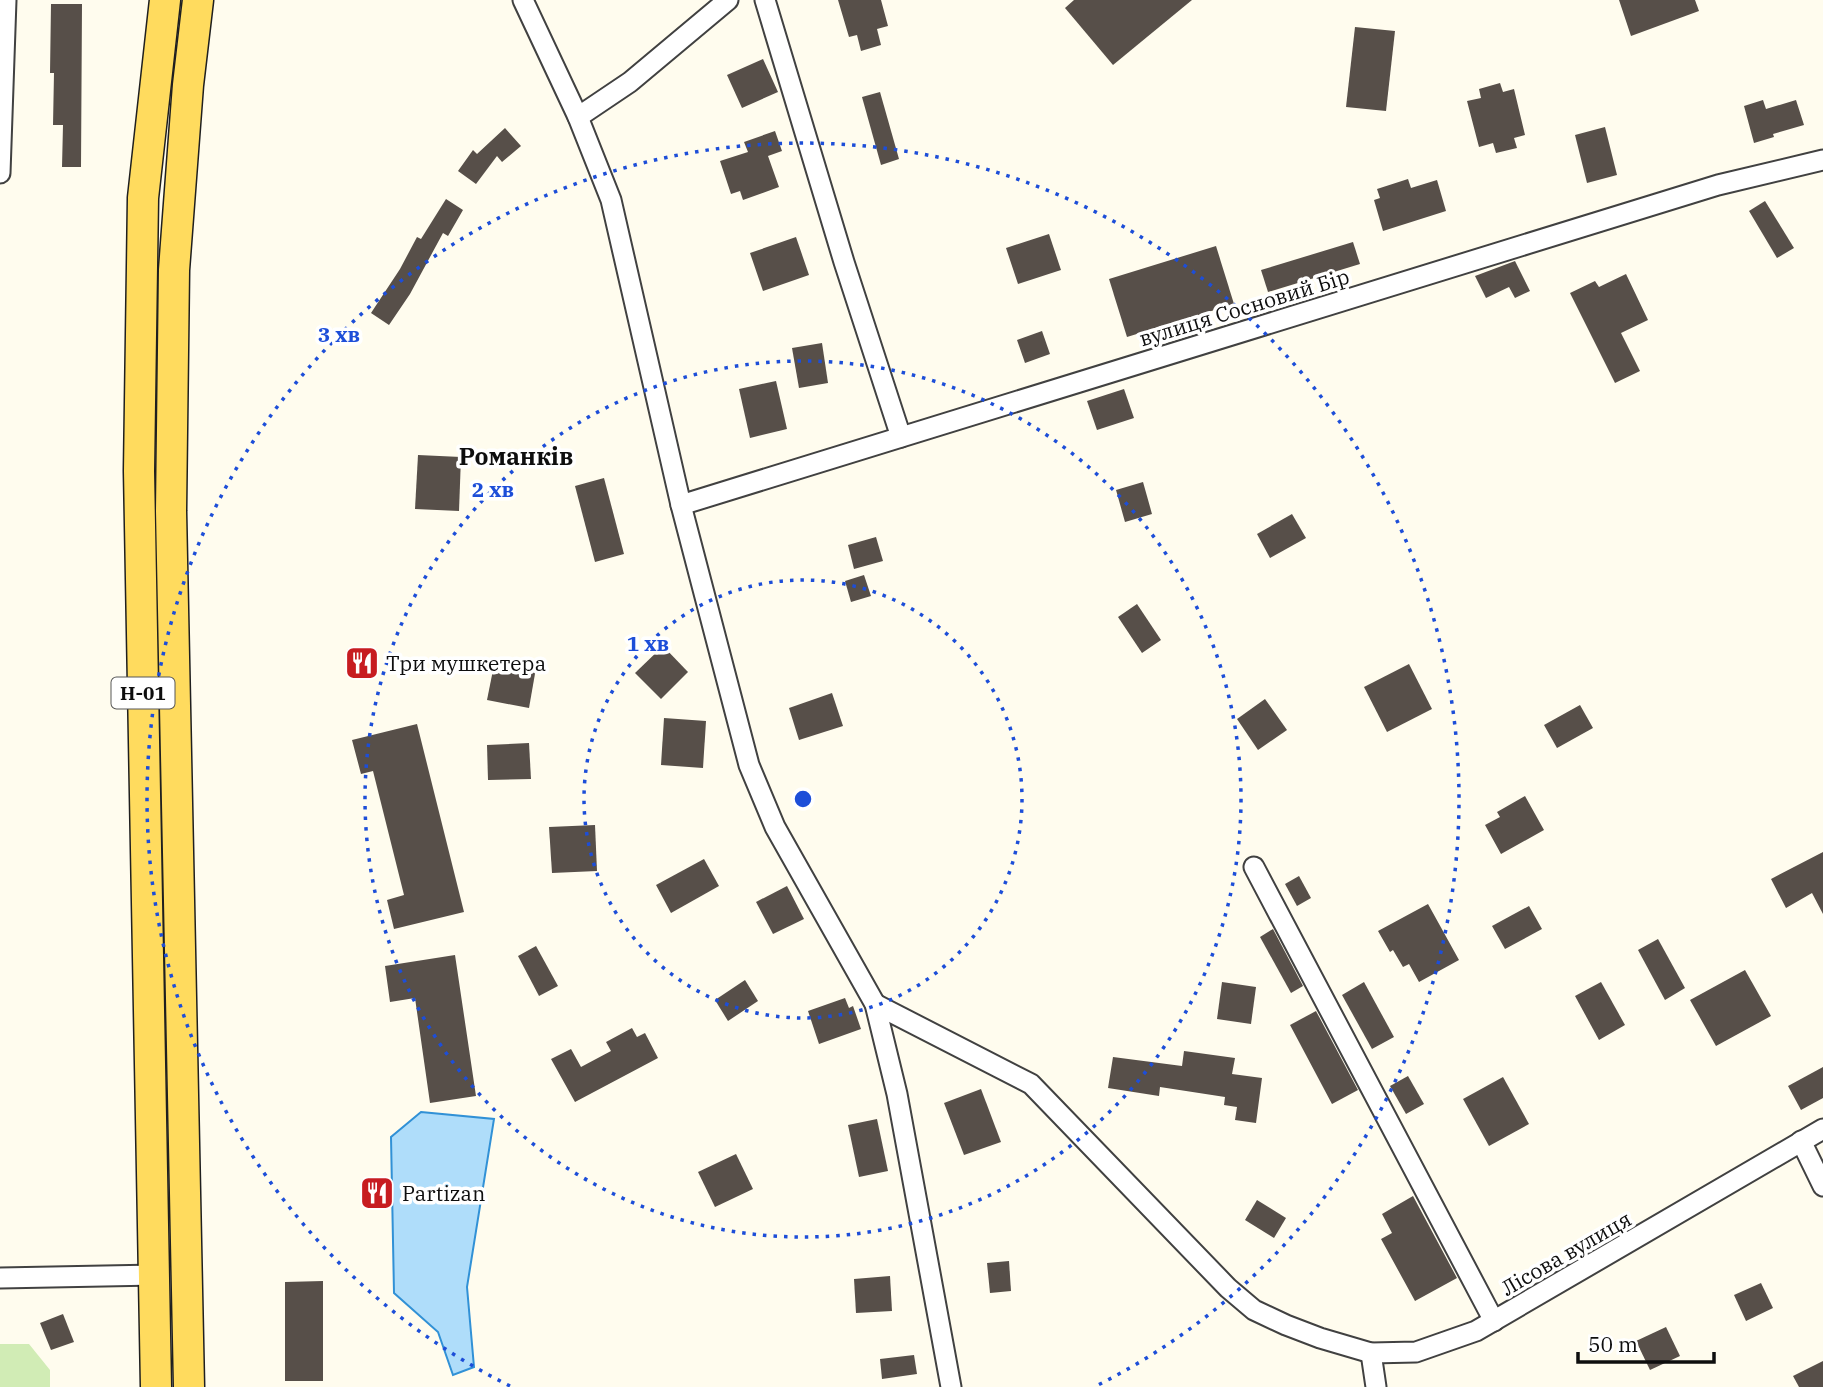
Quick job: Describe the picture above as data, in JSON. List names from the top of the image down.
{
  "streets": {
    "main road": ["Н-01"],
    "street": ["вулиця Сосновий Бір", "Лісова вулиця"]
  },
  "districts": ["Романків"],
  "places": {
    "restaurant": ["Три мушкетера", "Partizan"]
  },
  "scale_bar": "50 m",
  "rings": ["3 хв", "2 хв", "1 хв"]
}
